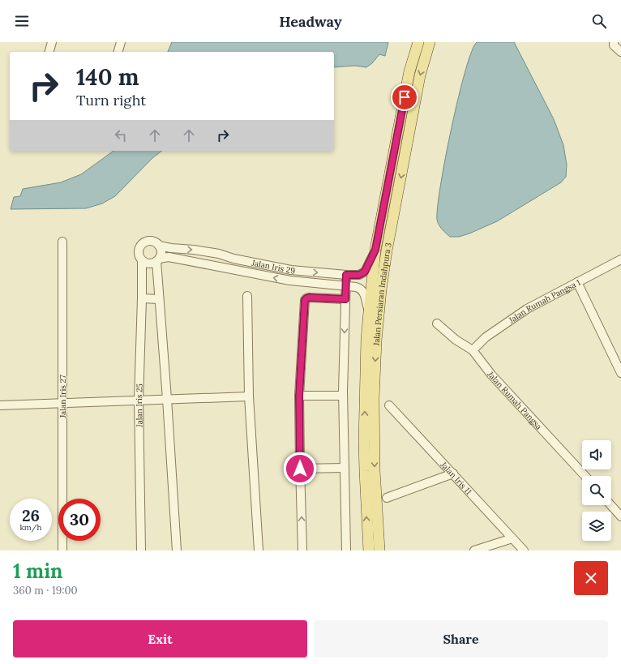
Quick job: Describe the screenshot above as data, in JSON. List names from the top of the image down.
{
  "streets": {
    "main road": ["Jalan Persiaran Indahpura 3"],
    "street": [
      "Jalan Iris 29",
      "Jalan Rumah Pangsa 1",
      "Jalan Iris 27",
      "Jalan Rumah Pangsa",
      "Jalan Iris 25",
      "Jalan Iris 11"
    ]
  },
  "crossings": [
    ["Jalan Iris 29", "Jalan Persiaran Indahpura 3"],
    ["Jalan Iris 29", "Jalan Iris 25"],
    ["Jalan Rumah Pangsa 1", "Jalan Rumah Pangsa"]
  ],
  "page": {
    "header": "Headway",
    "turn": ["140 m", "Turn right"],
    "speed": "26 km/h",
    "limit": "30",
    "heading": ["1 min", "360 m · 19:00"],
    "buttons": ["Exit", "Share"]
  }
}
